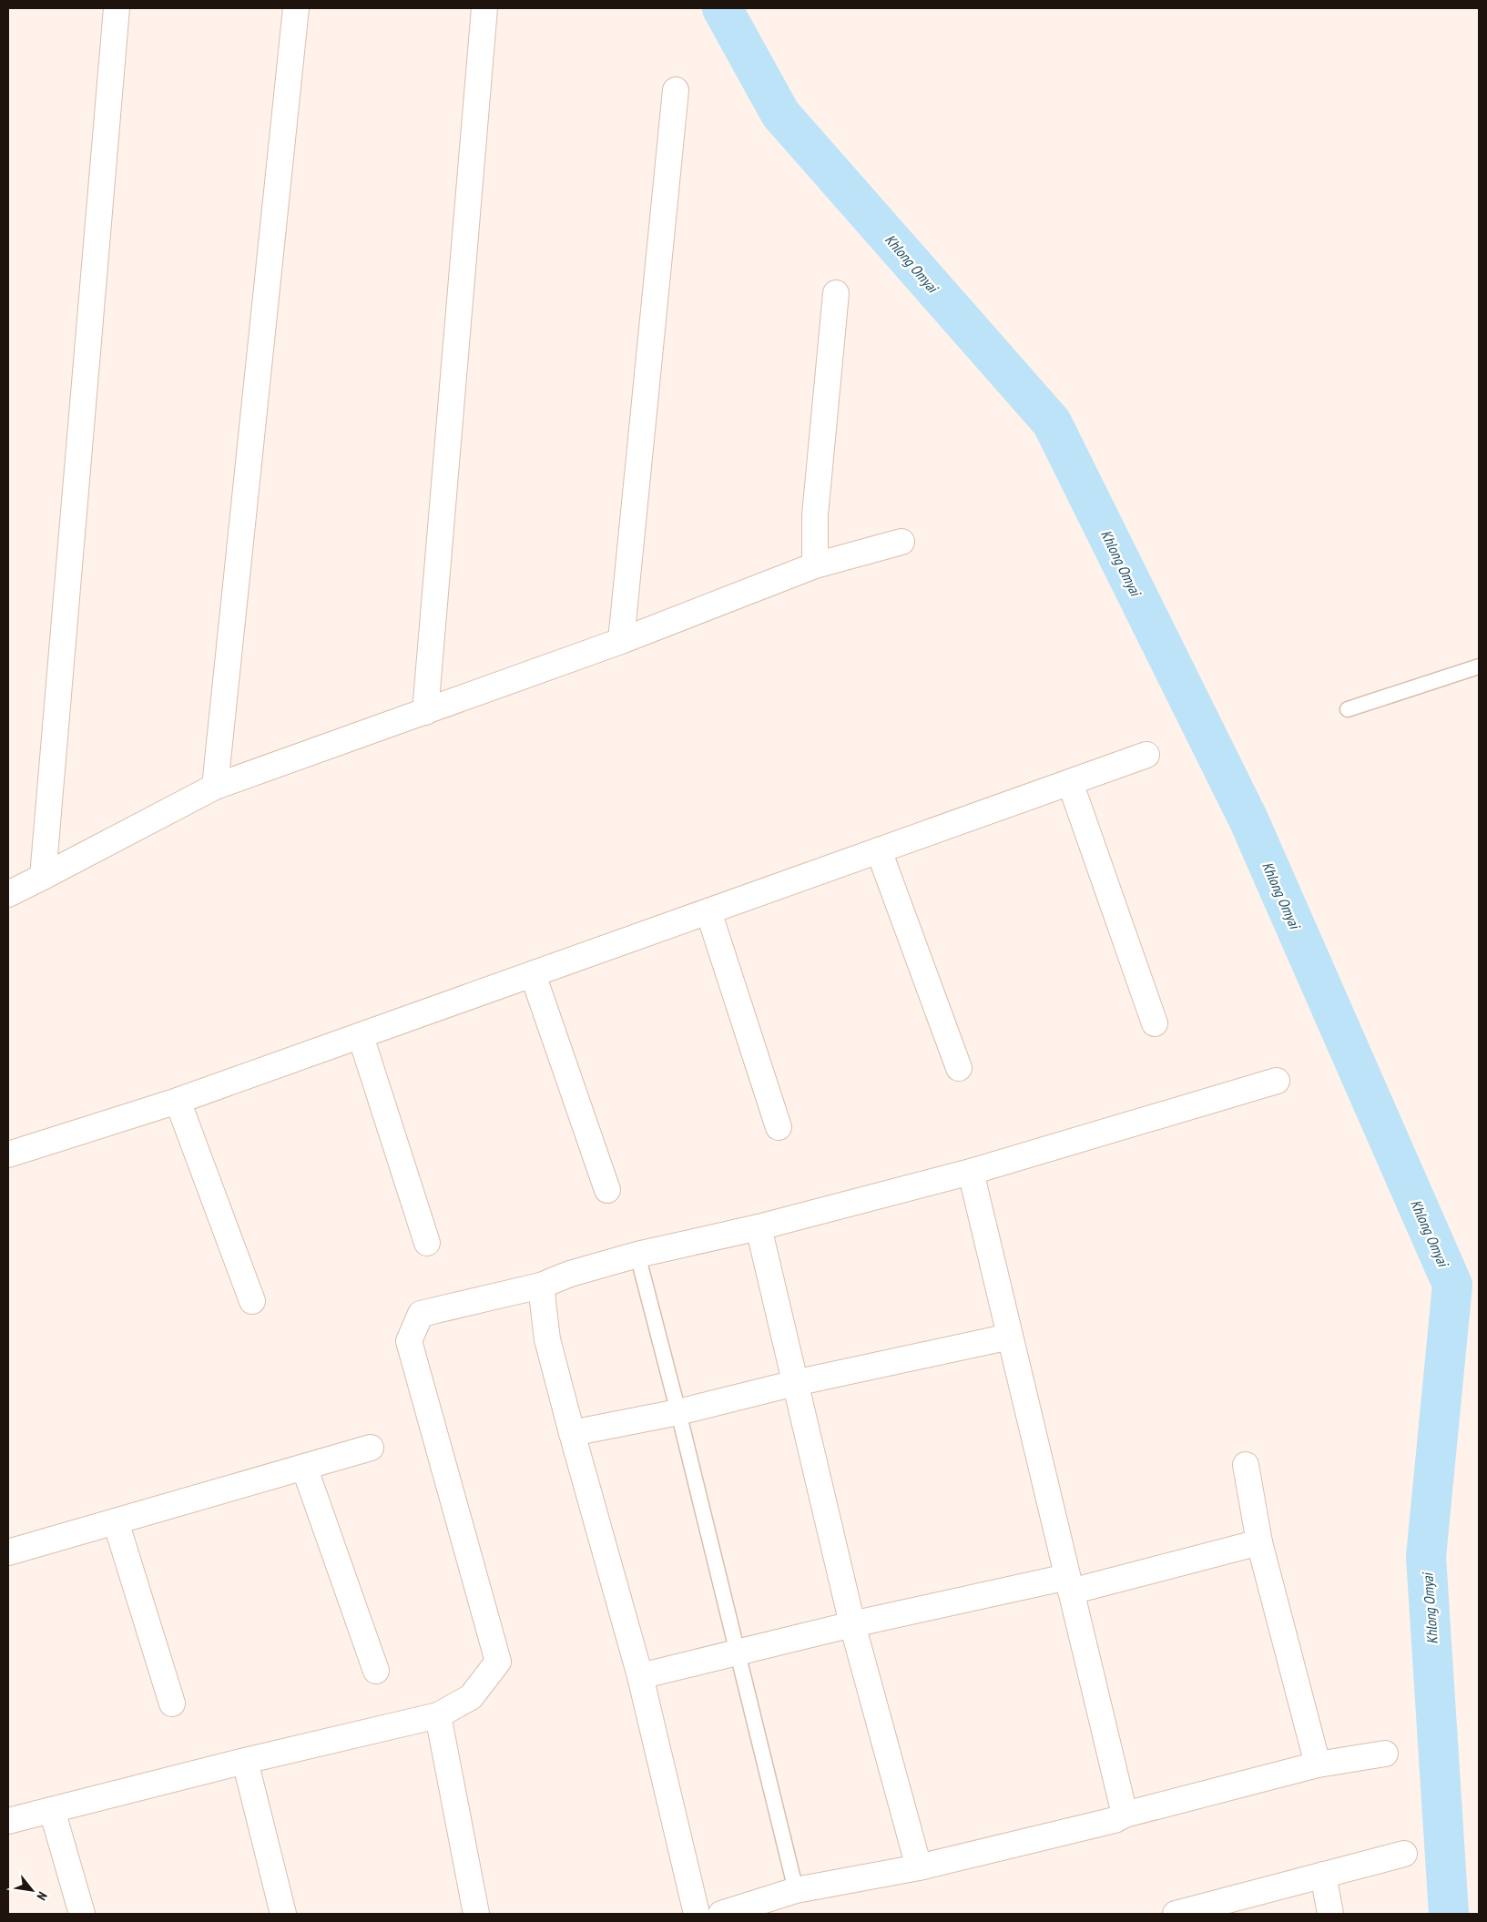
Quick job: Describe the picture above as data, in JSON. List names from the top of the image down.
{
  "water": ["Khlong Omyai"],
  "north": "bottom right"
}
